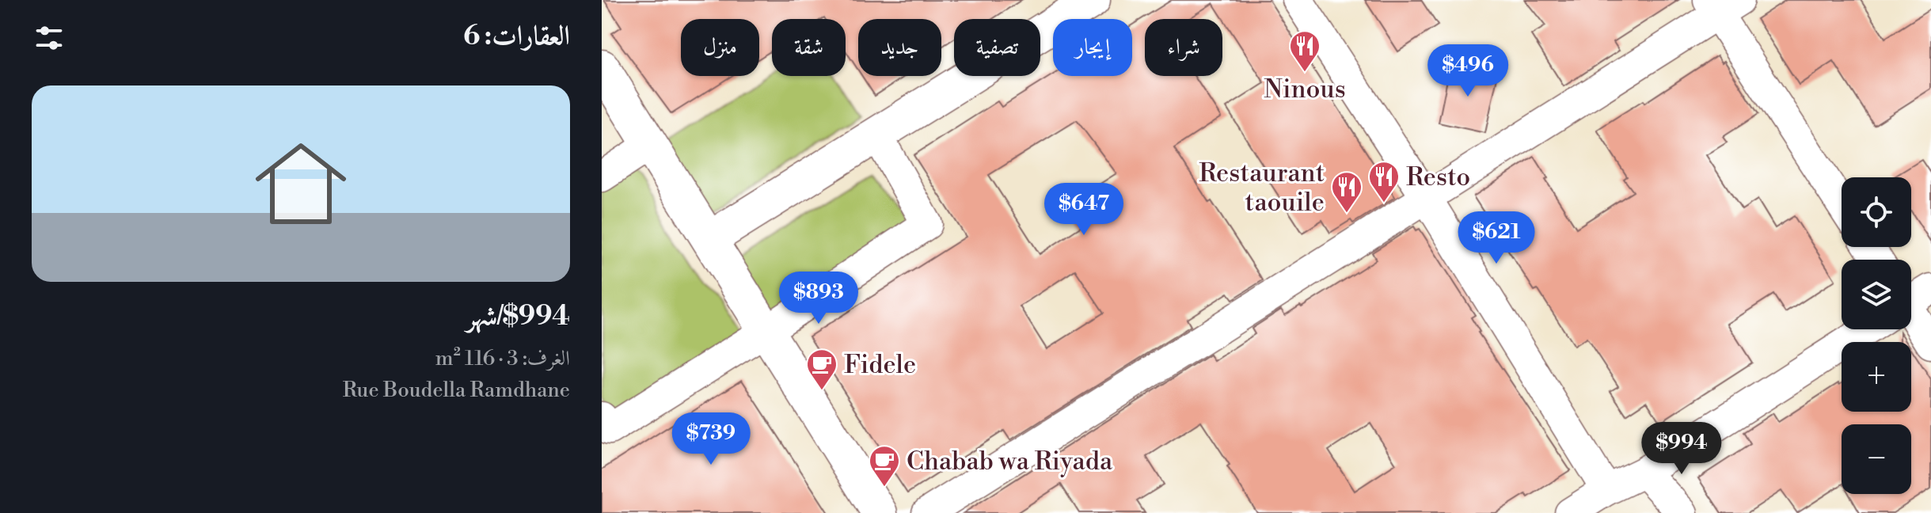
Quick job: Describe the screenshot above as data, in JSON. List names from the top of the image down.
{
  "places": {
    "restaurant": ["Ninous", "Resto", "Restaurant taouile"],
    "cafe": ["Fidele", "Chabab wa Riyada"]
  },
  "page": {
    "heading": "العقارات: 6",
    "chip": [
      "شراء",
      "إيجار",
      "تصفية",
      "جديد",
      "شقة",
      "منزل"
    ],
    "price": [
      "$496",
      "$647",
      "$621",
      "$893",
      "$739",
      "$994"
    ],
    "list": [
      {
        "name": "$994/شهر",
        "note": "الغرف: 3 · 116 m² · Rue Boudella Ramdhane"
      }
    ],
    "map_buttons": ["+", "−"]
  }
}
